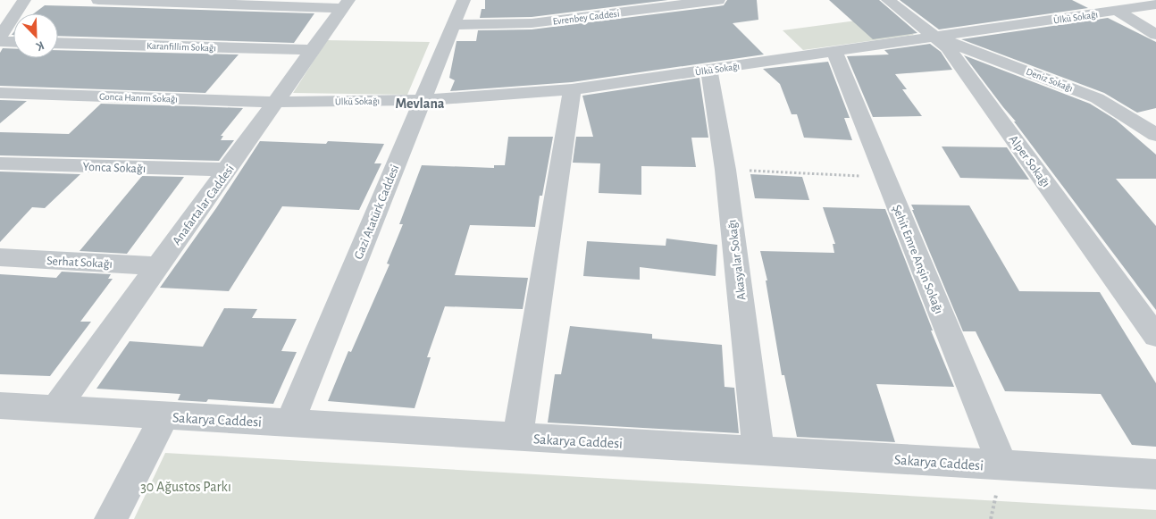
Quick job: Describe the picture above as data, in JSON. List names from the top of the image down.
{
  "streets": {
    "street": [
      "Evrenbey Caddesi",
      "Ülkü Sokağı",
      "Karanfillim Sokağı",
      "Deniz Sokağı",
      "Gonca Hanım Sokağı",
      "Alper Sokağı",
      "Yonca Sokağı",
      "Anafartalar Caddesi",
      "Gazi Atatürk Caddesi",
      "Şehit Emre Anşin Sokağı",
      "Akasyalar Sokağı",
      "Serhat Sokağı",
      "Sakarya Caddesi"
    ]
  },
  "crossings": [
    ["Evrenbey Caddesi", "Gazi Atatürk Caddesi"],
    ["Ülkü Sokağı", "Deniz Sokağı"],
    ["Ülkü Sokağı", "Gonca Hanım Sokağı"],
    ["Ülkü Sokağı", "Alper Sokağı"],
    ["Ülkü Sokağı", "Anafartalar Caddesi"],
    ["Ülkü Sokağı", "Gazi Atatürk Caddesi"],
    ["Ülkü Sokağı", "Şehit Emre Anşin Sokağı"],
    ["Ülkü Sokağı", "Akasyalar Sokağı"],
    ["Karanfillim Sokağı", "Anafartalar Caddesi"],
    ["Deniz Sokağı", "Alper Sokağı"],
    ["Gonca Hanım Sokağı", "Anafartalar Caddesi"],
    ["Yonca Sokağı", "Anafartalar Caddesi"],
    ["Anafartalar Caddesi", "Serhat Sokağı"],
    ["Anafartalar Caddesi", "Sakarya Caddesi"],
    ["Gazi Atatürk Caddesi", "Sakarya Caddesi"],
    ["Şehit Emre Anşin Sokağı", "Sakarya Caddesi"],
    ["Akasyalar Sokağı", "Sakarya Caddesi"]
  ],
  "districts": ["Mevlana"],
  "parks": ["30 Ağustos Parkı"],
  "north": "bottom right"
}
